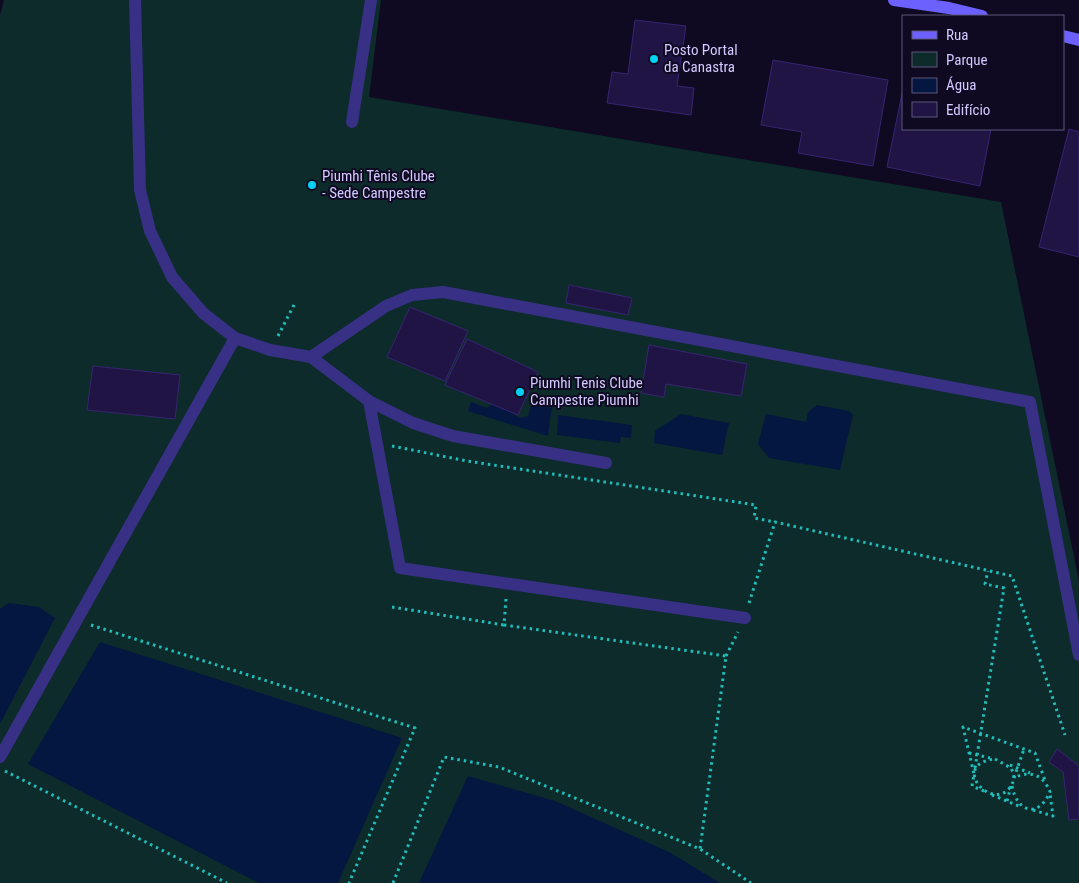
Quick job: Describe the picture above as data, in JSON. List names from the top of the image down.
{
  "places": ["Posto Portal da Canastra", "Piumhi Tênis Clube - Sede Campestre", "Piumhi Tenis Clube Campestre Piumhi"],
  "legend": [
    "Rua",
    "Parque",
    "Água",
    "Edifício"
  ]
}
